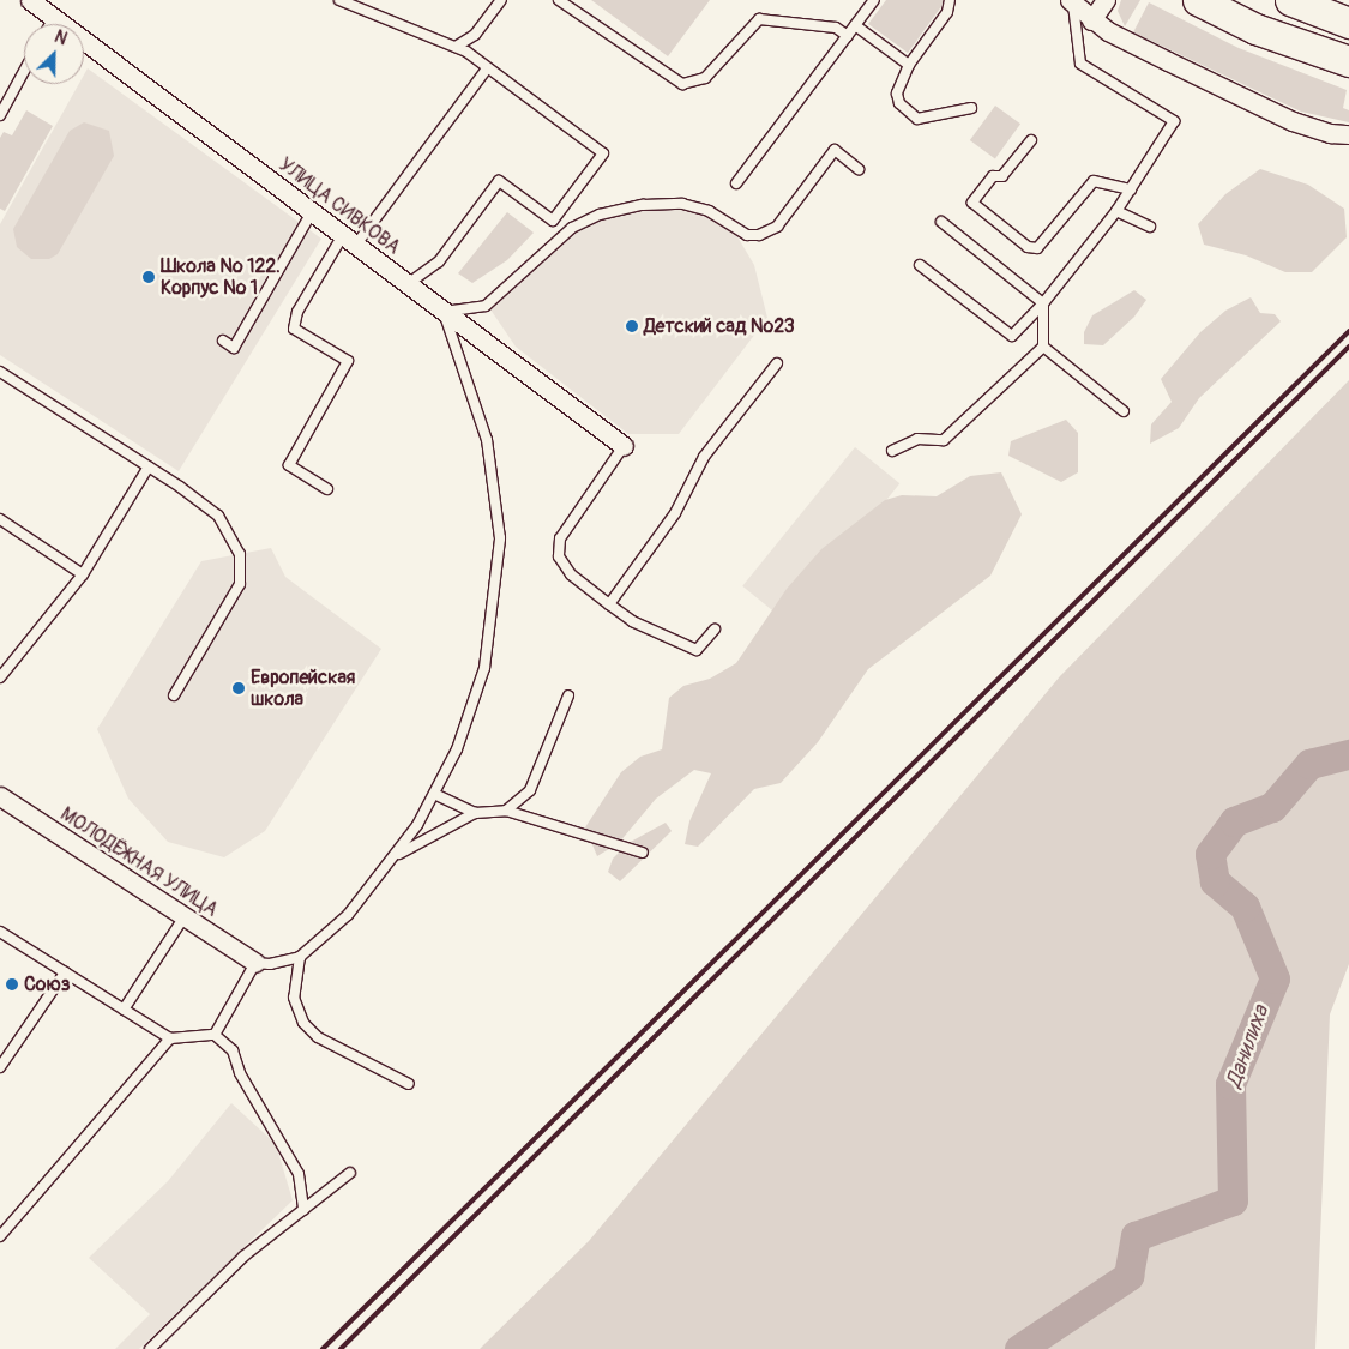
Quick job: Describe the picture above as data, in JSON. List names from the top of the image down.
{
  "streets": {
    "street": ["УЛИЦА СИВКОВА", "МОЛОДЁЖНАЯ УЛИЦА"]
  },
  "water": ["Данилиха"],
  "places": [
    "Школа № 122. Корпус № 1",
    "Детский сад №23",
    "Европейская школа",
    "Союз"
  ],
  "north": "top right"
}
